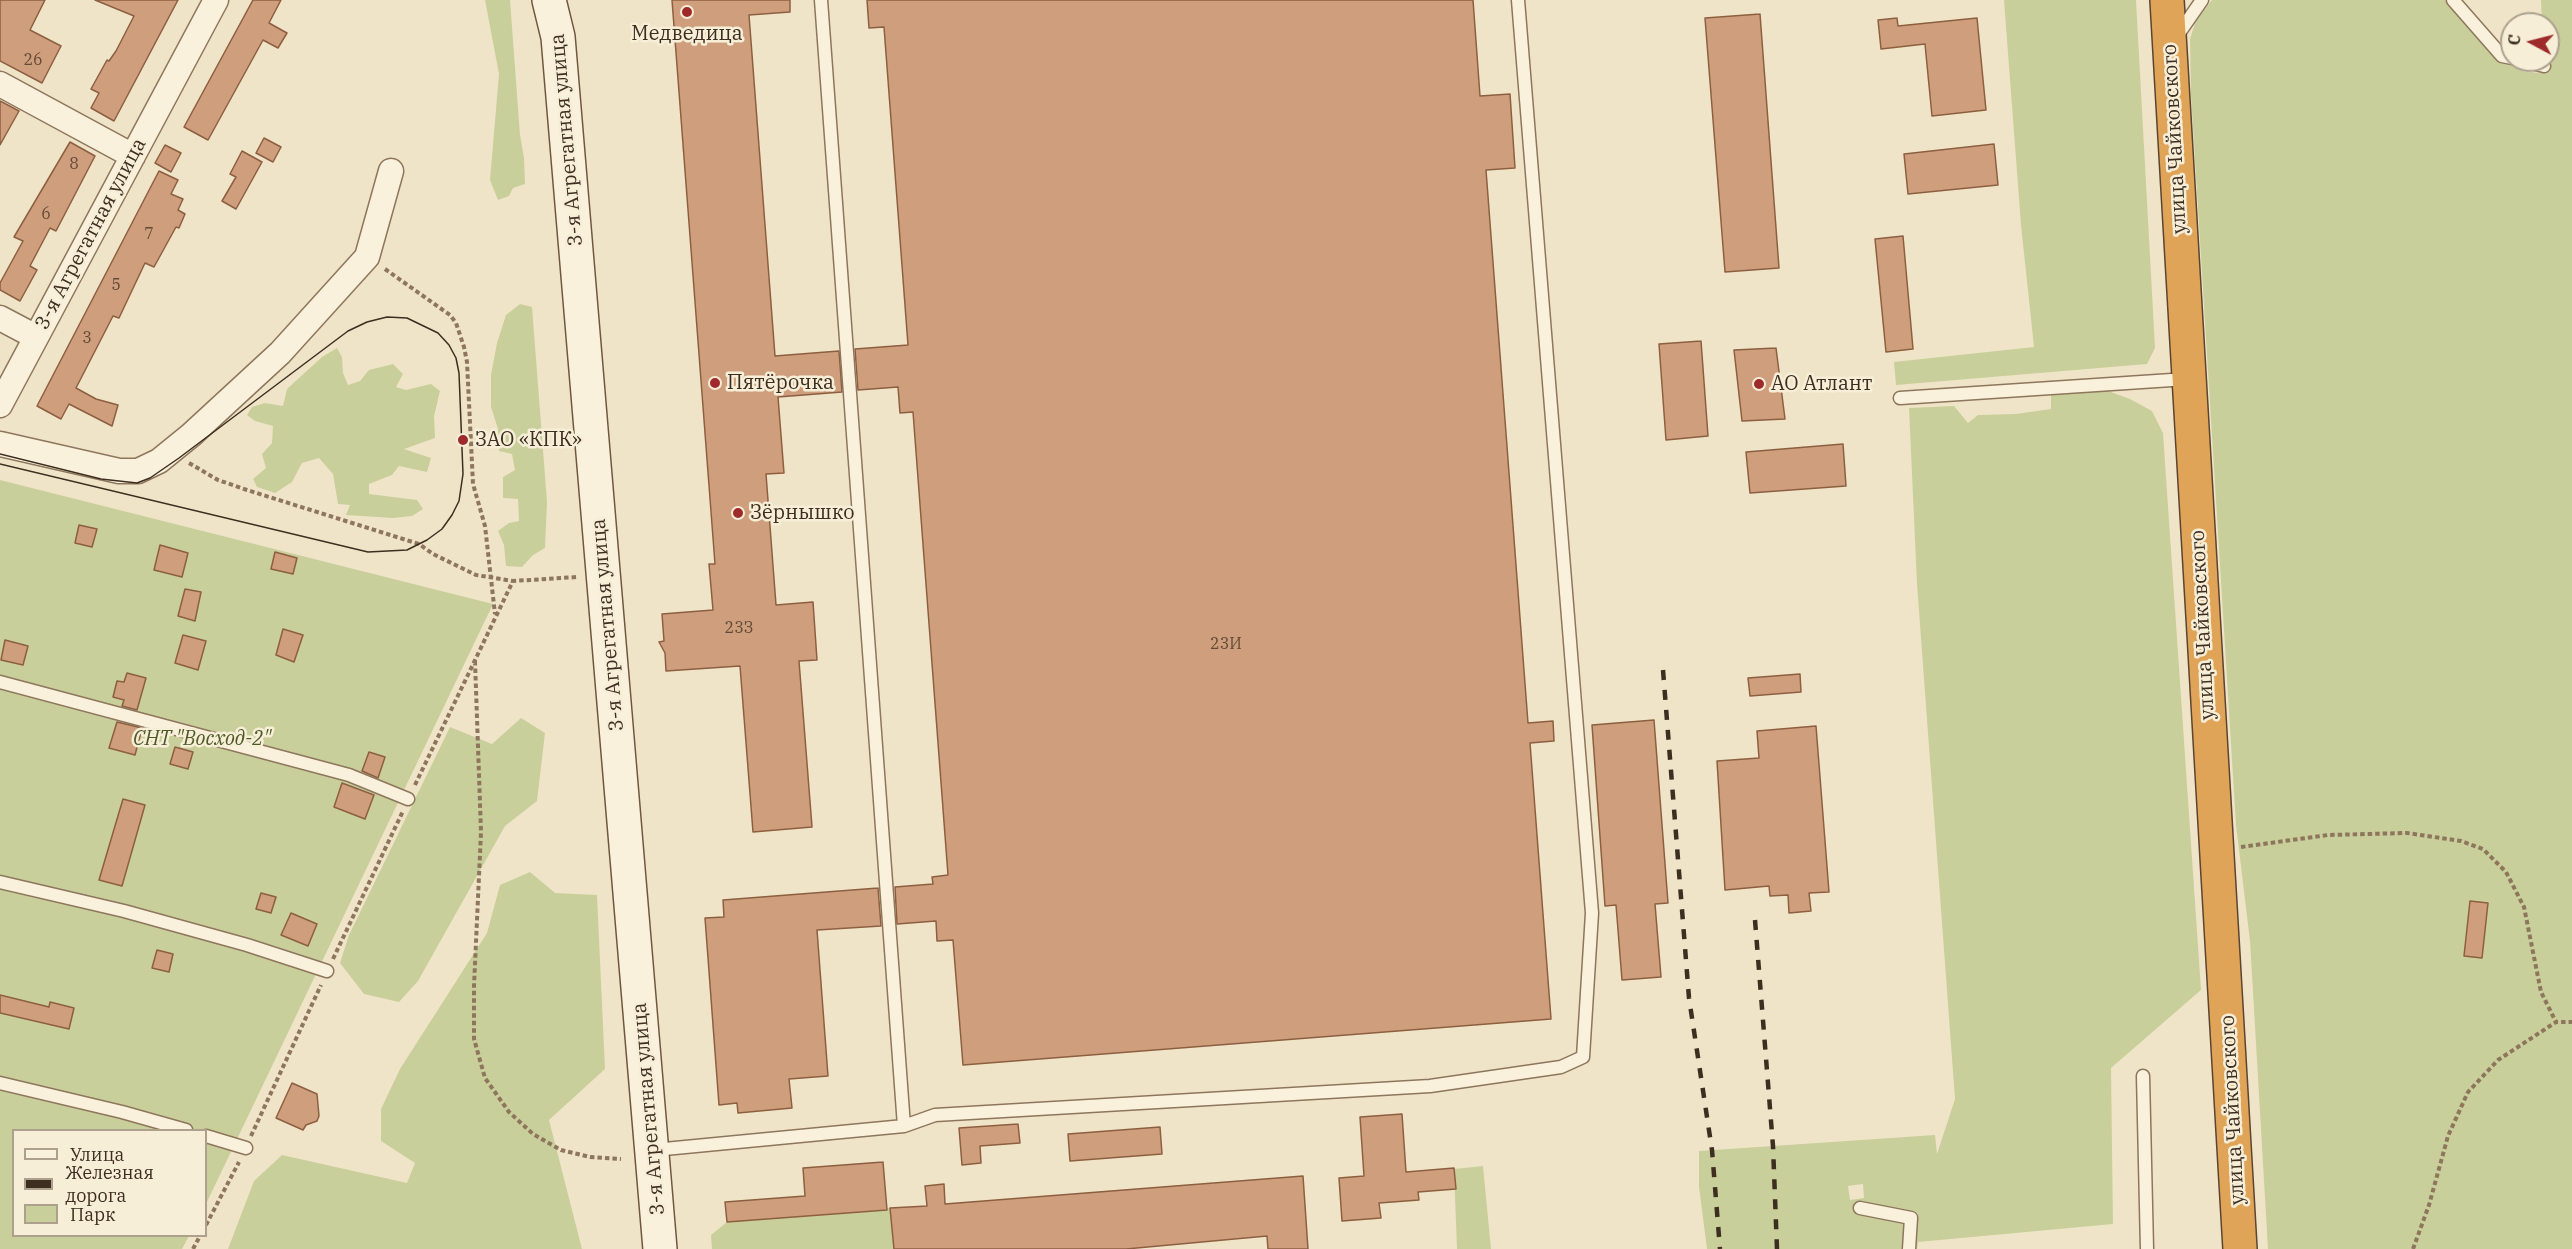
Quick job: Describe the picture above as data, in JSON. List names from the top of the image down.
{
  "streets": {
    "highway": ["улица Чайковского"],
    "street": ["3-я Агрегатная улица"]
  },
  "parks": ["СНТ \"Восход-2\""],
  "places": [
    "Медведица",
    "Пятёрочка",
    "АО Атлант",
    "ЗАО «КПК»",
    "Зёрнышко"
  ],
  "house_numbers": [
    "26",
    "8",
    "6",
    "7",
    "5",
    "3",
    "23З",
    "23И"
  ],
  "legend": ["Улица", "Железная дорога", "Парк"],
  "north": "left"
}
